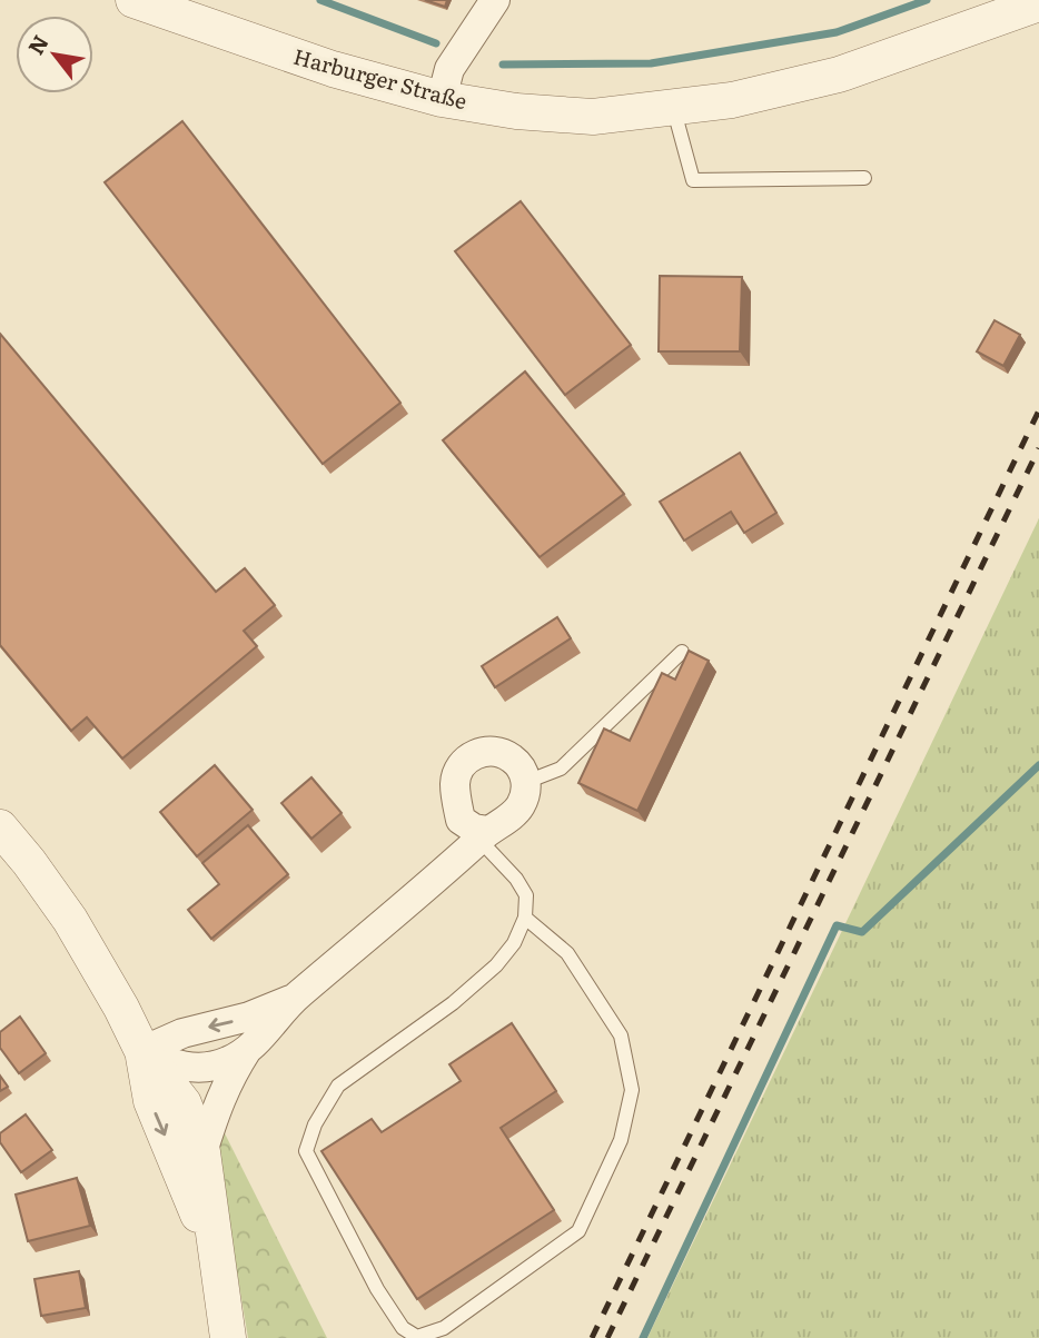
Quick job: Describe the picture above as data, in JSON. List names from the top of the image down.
{
  "streets": {
    "street": ["Harburger Straße"]
  },
  "north": "top left"
}
